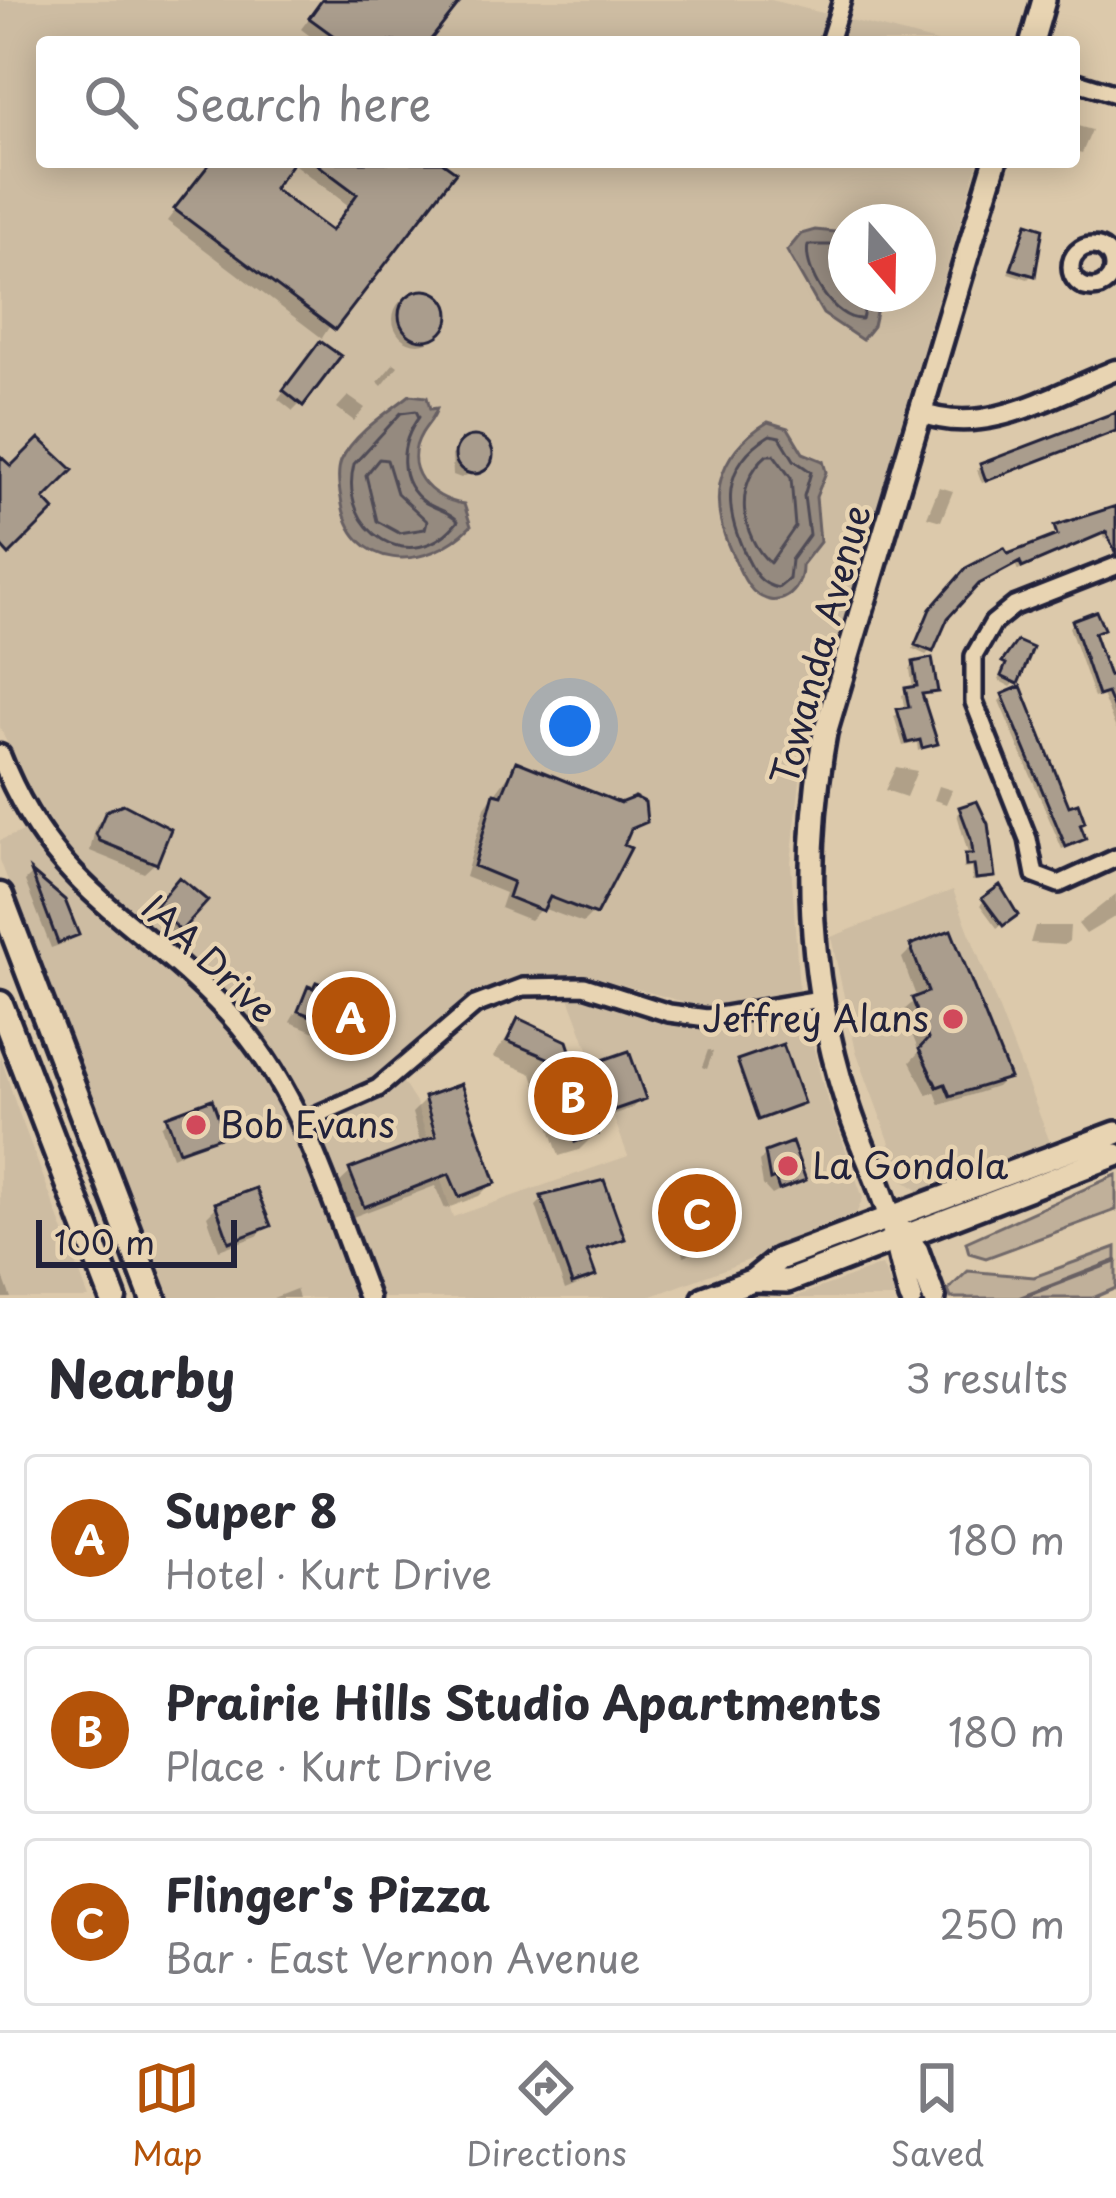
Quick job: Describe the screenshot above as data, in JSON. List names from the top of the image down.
{
  "streets": {
    "main road": ["Towanda Avenue"],
    "street": ["IAA Drive"]
  },
  "places": ["Jeffrey Alans", "Bob Evans", "La Gondola"],
  "scale_bar": "100 m",
  "north": "bottom",
  "page": {
    "search": "Search here",
    "pins": ["A", "B", "C"],
    "scale": "100 m",
    "heading": ["Nearby", "3 results"],
    "list": [
      {
        "mark": "A",
        "name": "Super 8",
        "note": "Hotel · Kurt Drive",
        "value": "180 m"
      },
      {
        "mark": "B",
        "name": "Prairie Hills Studio Apartments",
        "note": "Place · Kurt Drive",
        "value": "180 m"
      },
      {
        "mark": "C",
        "name": "Flinger's Pizza",
        "note": "Bar · East Vernon Avenue",
        "value": "250 m"
      }
    ],
    "nav": ["Map", "Directions", "Saved"]
  }
}
